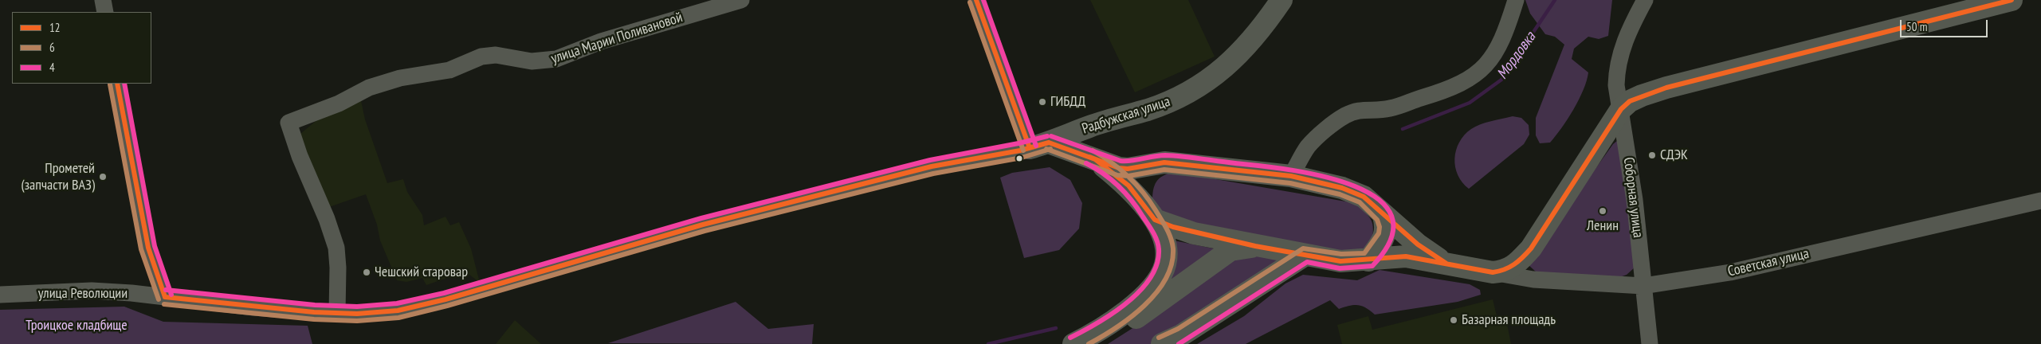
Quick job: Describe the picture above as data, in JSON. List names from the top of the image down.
{
  "streets": {
    "main road": ["Радбужская улица"],
    "street": [
      "улица Марии Поливановой",
      "Соборная улица",
      "Советская улица",
      "улица Революции"
    ]
  },
  "crossings": [
    ["улица Марии Поливановой", "Радбужская улица"],
    ["Радбужская улица", "улица Революции"],
    ["Соборная улица", "Советская улица"]
  ],
  "water": ["Мордовка"],
  "parks": ["Троицкое кладбище"],
  "places": [
    "ГИБДД",
    "СДЭК",
    "Прометей (запчасти ВАЗ)",
    "Ленин",
    "Чешский старовар",
    "Базарная площадь"
  ],
  "lines": ["transit line 12", "transit line 4", "transit line 6"],
  "legend": ["12", "6", "4"],
  "scale_bar": "50 m"
}
